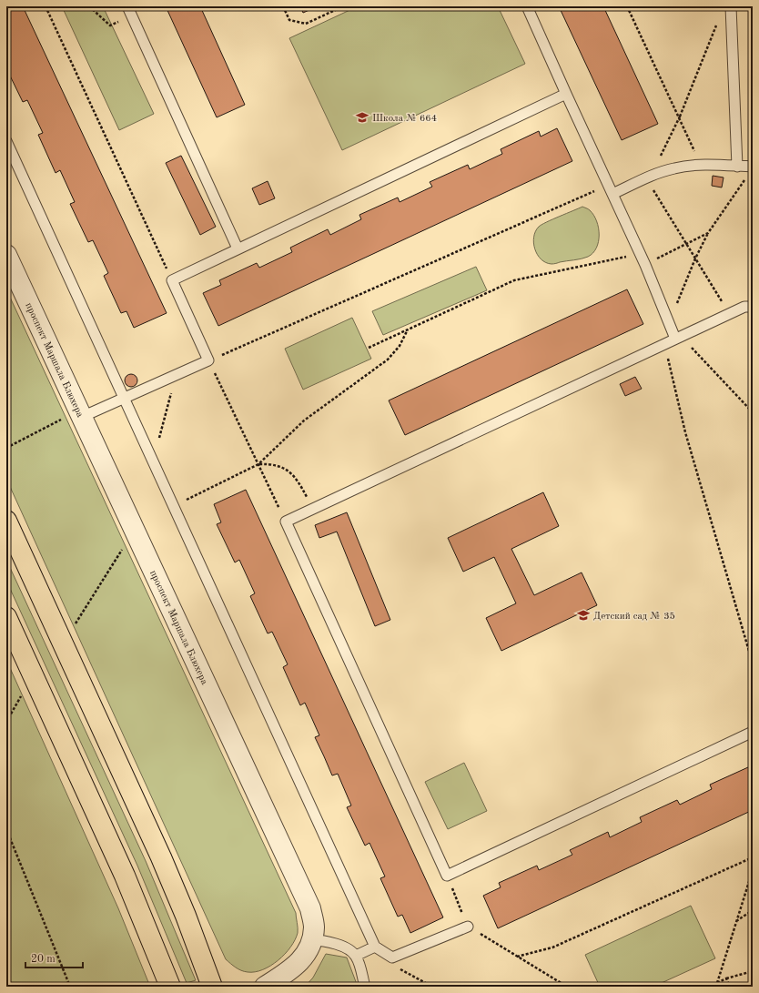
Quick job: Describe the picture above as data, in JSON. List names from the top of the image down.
{
  "streets": {
    "street": ["проспект Маршала Блюхера"]
  },
  "places": {
    "school or university": ["Школа № 664", "Детский сад № 35"]
  },
  "scale_bar": "20 m"
}
